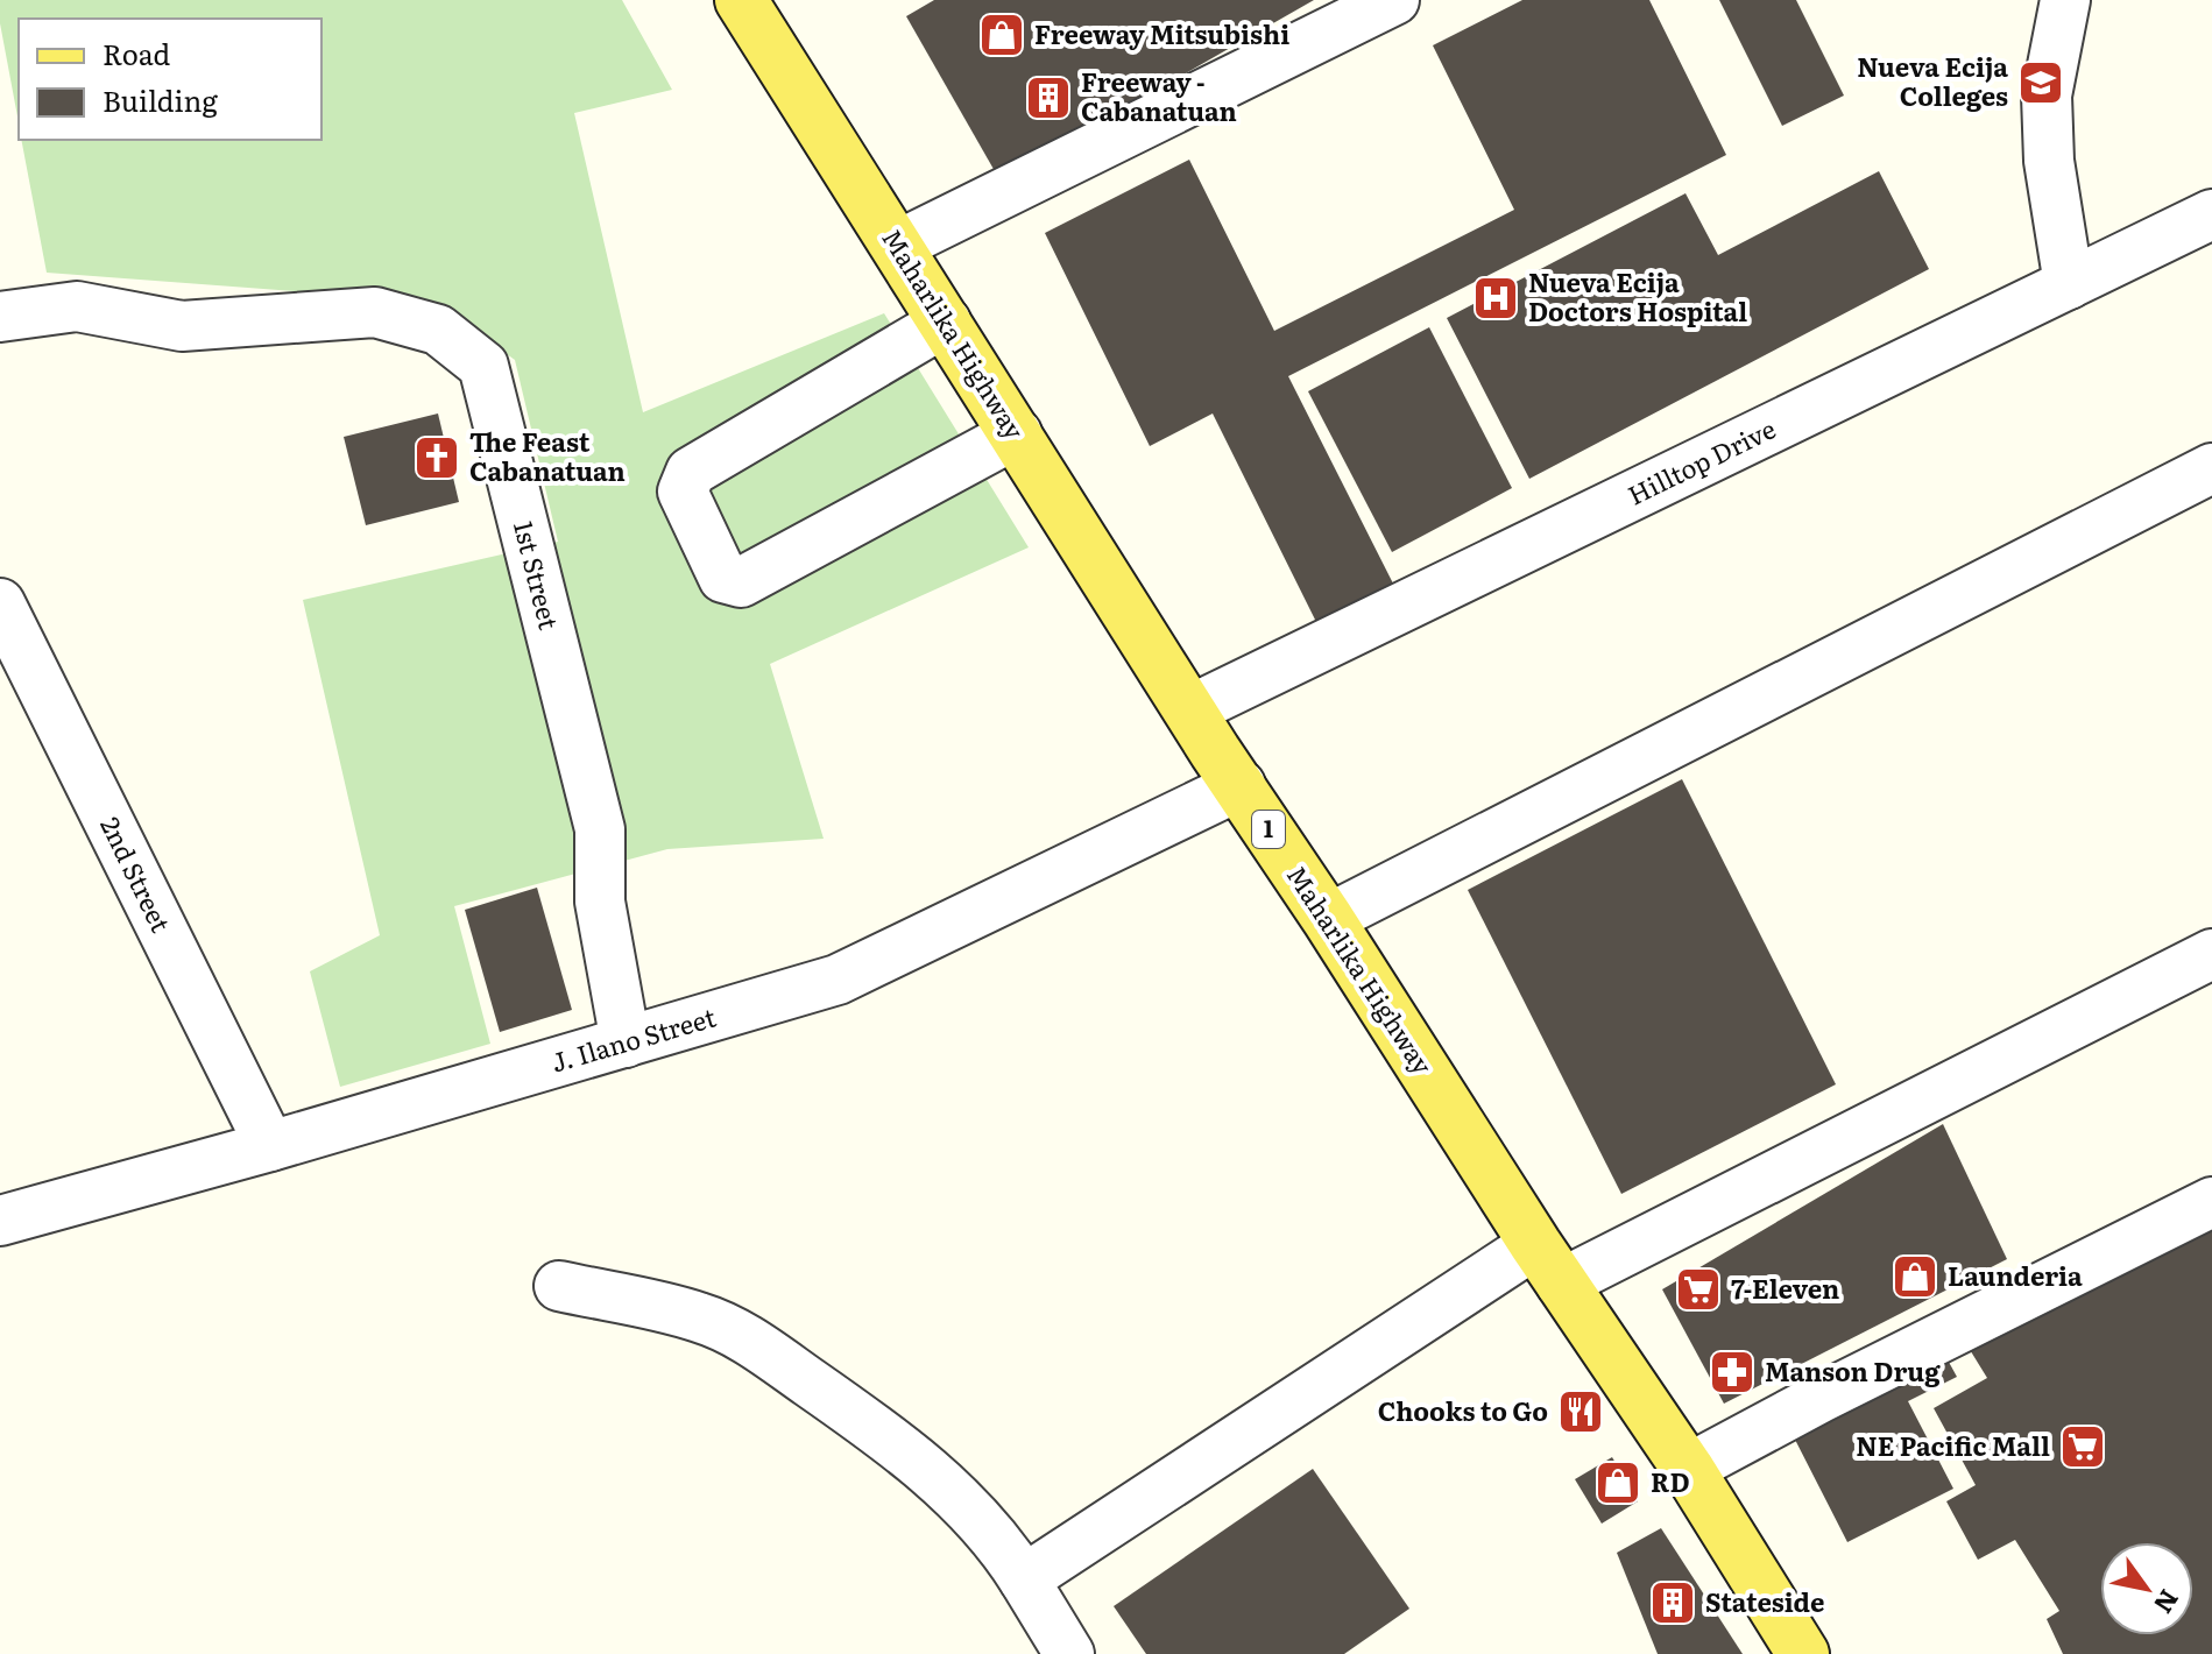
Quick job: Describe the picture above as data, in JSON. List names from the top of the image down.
{
  "streets": {
    "main road": ["Maharlika Highway", "1"],
    "street": [
      "Hilltop Drive",
      "1st Street",
      "2nd Street",
      "J. Ilano Street"
    ]
  },
  "crossings": [
    ["Maharlika Highway", "Hilltop Drive"],
    ["Maharlika Highway", "J. Ilano Street"],
    ["1st Street", "J. Ilano Street"],
    ["2nd Street", "J. Ilano Street"]
  ],
  "places": {
    "shop": ["Freeway Mitsubishi", "Launderia", "RD"],
    "school or university": ["Nueva Ecija Colleges"],
    "building": ["Freeway - Cabanatuan", "Stateside"],
    "hospital": ["Nueva Ecija Doctors Hospital"],
    "church": ["The Feast Cabanatuan"],
    "supermarket": ["7-Eleven", "NE Pacific Mall"],
    "pharmacy": ["Manson Drug"],
    "restaurant": ["Chooks to Go"]
  },
  "legend": ["Road", "Building"],
  "north": "bottom right"
}
